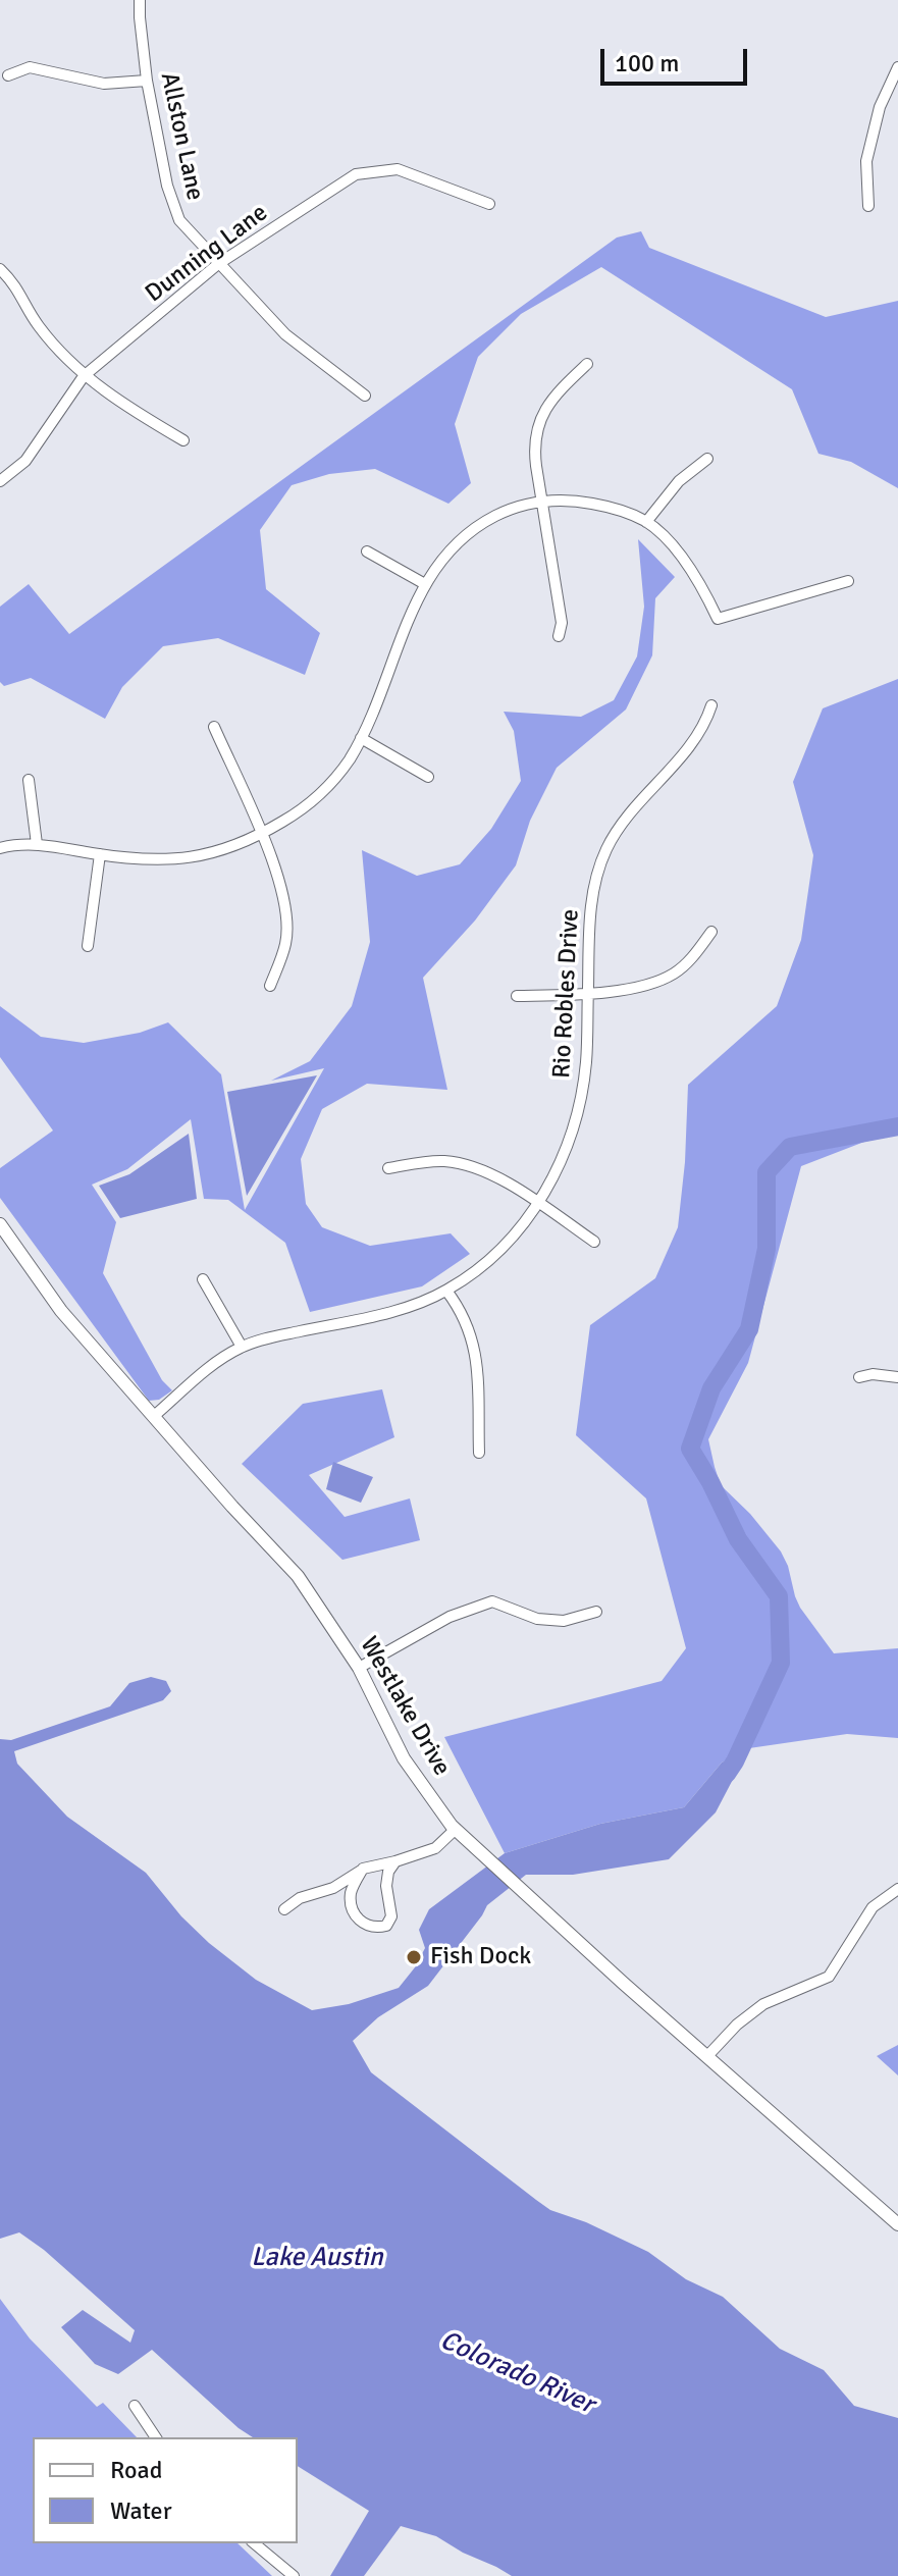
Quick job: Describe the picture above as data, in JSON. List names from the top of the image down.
{
  "streets": {
    "street": [
      "Allston Lane",
      "Dunning Lane",
      "Rio Robles Drive",
      "Westlake Drive"
    ]
  },
  "crossings": [
    ["Allston Lane", "Dunning Lane"],
    ["Rio Robles Drive", "Westlake Drive"]
  ],
  "water": ["Lake Austin", "Colorado River"],
  "places": ["Fish Dock"],
  "legend": ["Road", "Water"],
  "scale_bar": "100 m"
}
